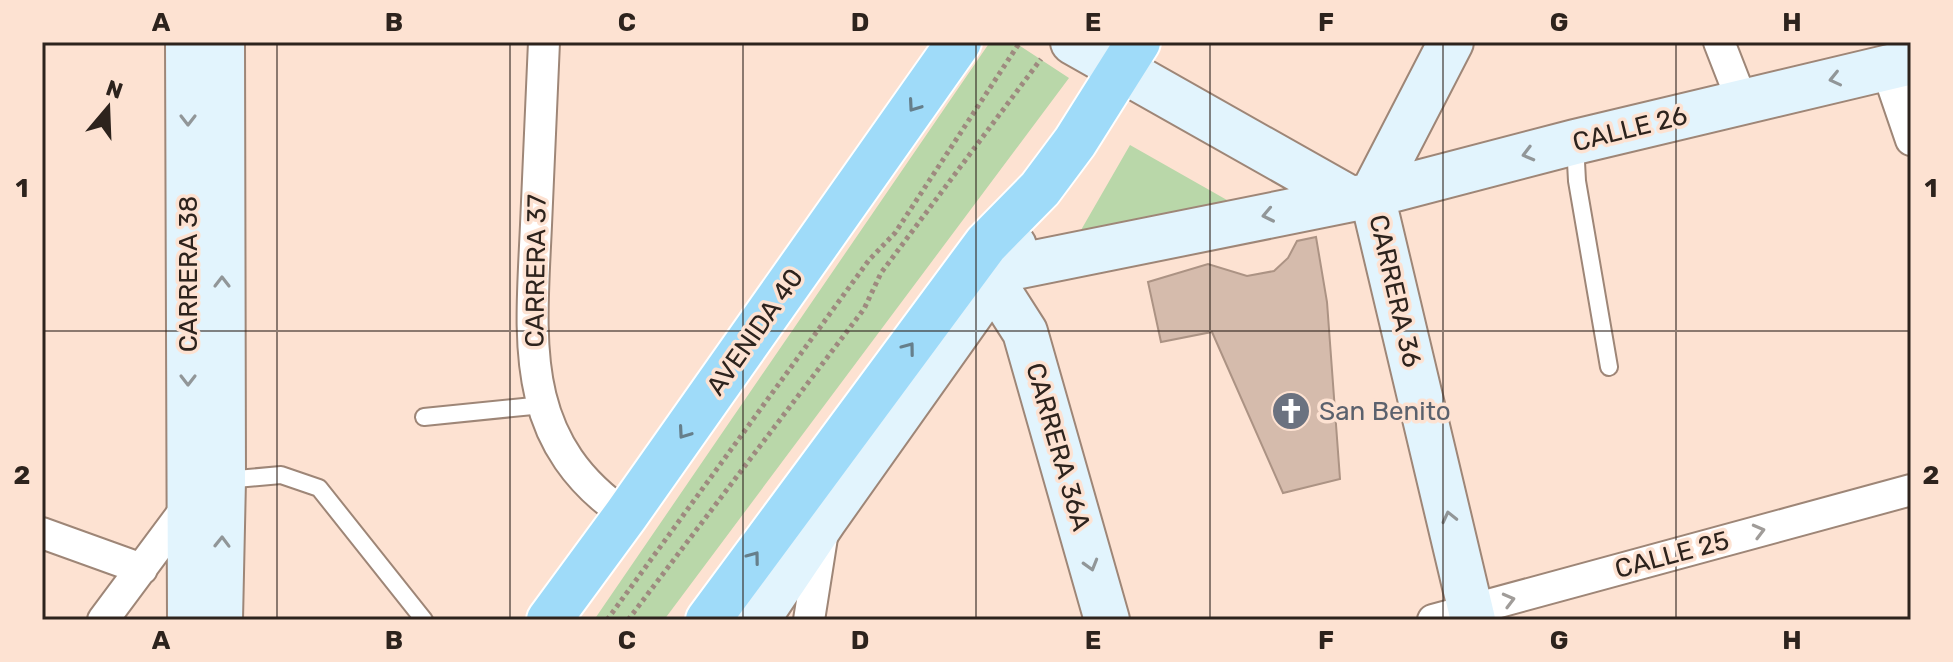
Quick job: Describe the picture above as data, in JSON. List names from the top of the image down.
{
  "streets": {
    "highway": ["AVENIDA 40"],
    "street": [
      "CALLE 26",
      "CARRERA 37",
      "CARRERA 38",
      "CARRERA 36",
      "CARRERA 36A",
      "CALLE 25"
    ]
  },
  "crossings": [
    ["CALLE 26", "CARRERA 36"],
    ["CALLE 26", "CARRERA 36A"],
    ["CARRERA 37", "AVENIDA 40"],
    ["CARRERA 36", "CALLE 25"]
  ],
  "one_way": [
    "CALLE 26",
    "CARRERA 36",
    "CARRERA 36A",
    "CALLE 25"
  ],
  "places": {
    "church": ["San Benito"]
  },
  "north": "top",
  "grid": {
    "columns": [
      "A",
      "B",
      "C",
      "D",
      "E",
      "F",
      "G",
      "H"
    ],
    "rows": ["1", "2"]
  }
}
